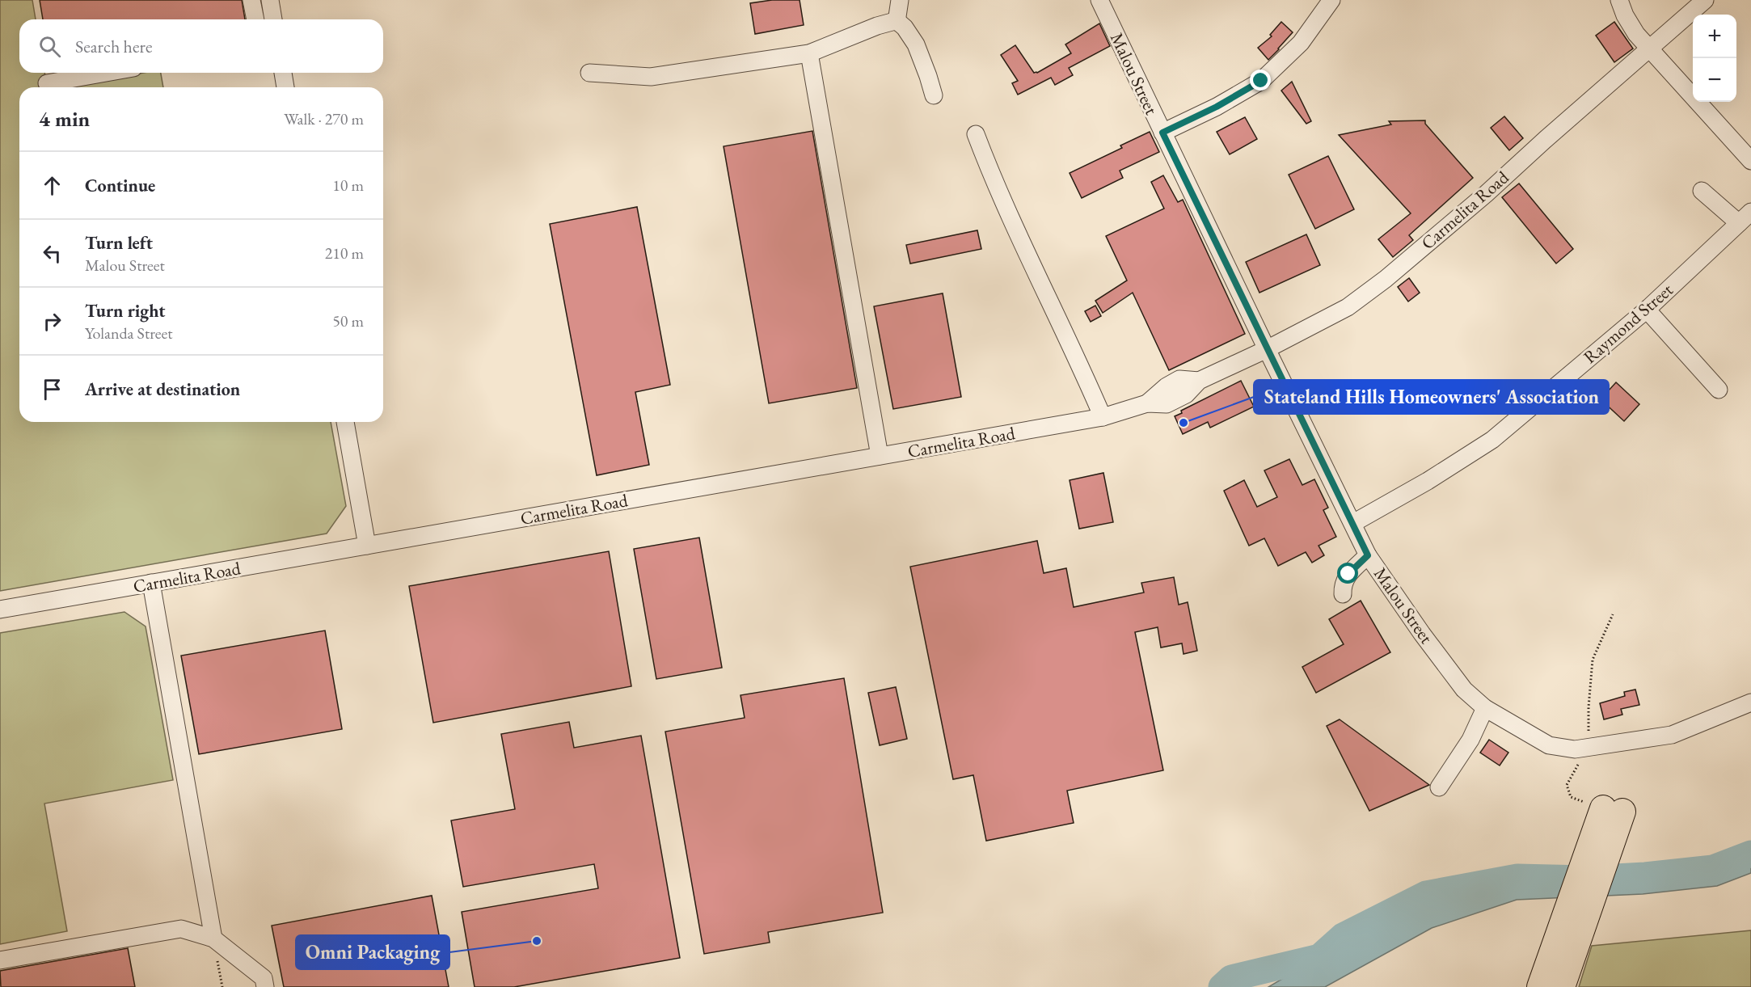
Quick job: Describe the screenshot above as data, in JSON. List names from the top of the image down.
{
  "streets": {
    "street": ["Malou Street", "Carmelita Road", "Raymond Street"]
  },
  "crossings": [
    ["Malou Street", "Carmelita Road"],
    ["Malou Street", "Raymond Street"]
  ],
  "places": ["Stateland Hills Homeowners' Association", "Omni Packaging"],
  "page": {
    "map_buttons": ["+", "−"],
    "search": "Search here",
    "heading": ["4 min", "Walk · 270 m"],
    "list": [
      ["Continue", "10 m"],
      ["Turn left", "Malou Street", "210 m"],
      ["Turn right", "Yolanda Street", "50 m"],
      "Arrive at destination"
    ]
  }
}
